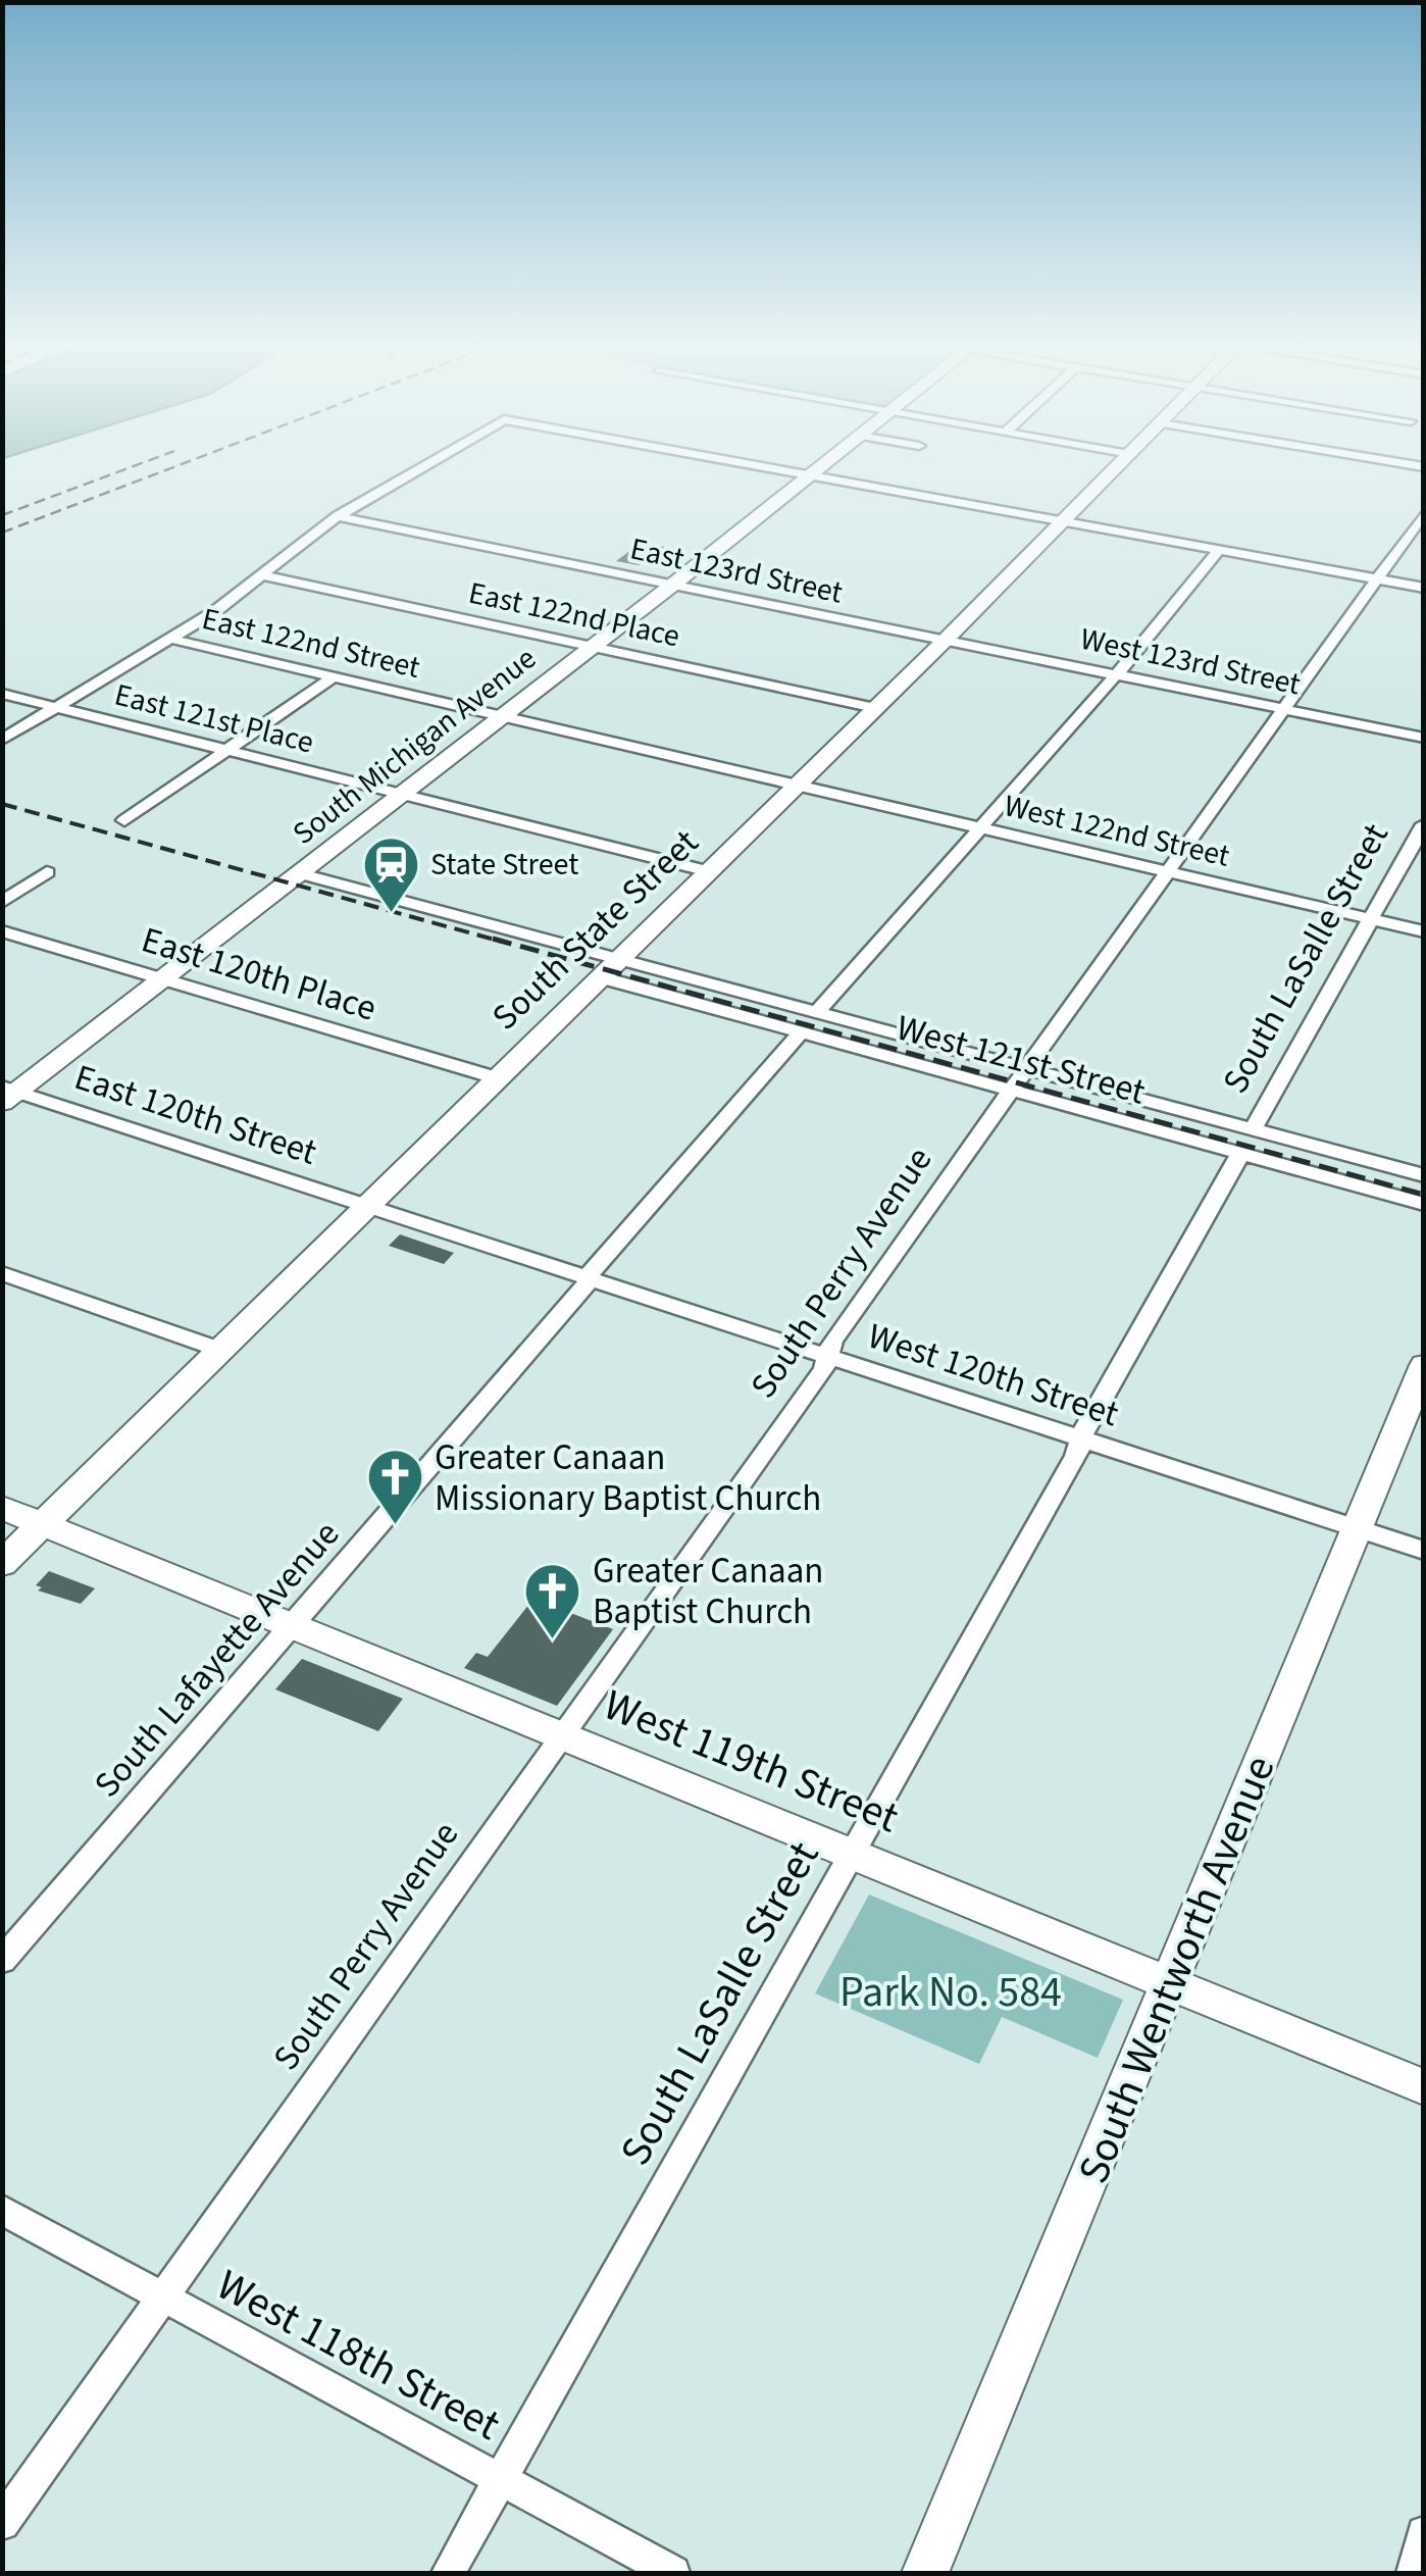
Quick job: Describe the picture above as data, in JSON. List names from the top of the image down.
{
  "streets": {
    "street": [
      "East 123rd Street",
      "East 122nd Place",
      "East 122nd Street",
      "West 123rd Street",
      "East 121st Place",
      "South Michigan Avenue",
      "West 122nd Street",
      "South State Street",
      "South LaSalle Street",
      "East 120th Place",
      "West 121st Street",
      "East 120th Street",
      "South Perry Avenue",
      "West 120th Street",
      "South Lafayette Avenue",
      "West 119th Street",
      "South Wentworth Avenue",
      "West 118th Street"
    ]
  },
  "crossings": [
    ["East 123rd Street", "West 123rd Street"],
    ["East 123rd Street", "South Michigan Avenue"],
    ["East 123rd Street", "South State Street"],
    ["East 122nd Place", "South Michigan Avenue"],
    ["East 122nd Place", "South State Street"],
    ["East 122nd Street", "South Michigan Avenue"],
    ["East 122nd Street", "West 122nd Street"],
    ["East 122nd Street", "South State Street"],
    ["West 123rd Street", "South State Street"],
    ["West 123rd Street", "South Perry Avenue"],
    ["East 121st Place", "South Michigan Avenue"],
    ["East 121st Place", "South State Street"],
    ["South Michigan Avenue", "East 120th Place"],
    ["South Michigan Avenue", "West 121st Street"],
    ["South Michigan Avenue", "East 120th Street"],
    ["West 122nd Street", "South State Street"],
    ["West 122nd Street", "South LaSalle Street"],
    ["West 122nd Street", "South Perry Avenue"],
    ["South State Street", "East 120th Place"],
    ["South State Street", "West 121st Street"],
    ["South State Street", "East 120th Street"],
    ["South State Street", "West 120th Street"],
    ["South State Street", "West 119th Street"],
    ["South LaSalle Street", "West 121st Street"],
    ["South LaSalle Street", "West 120th Street"],
    ["South LaSalle Street", "West 119th Street"],
    ["South LaSalle Street", "West 118th Street"],
    ["West 121st Street", "South Perry Avenue"],
    ["West 121st Street", "South Lafayette Avenue"],
    ["East 120th Street", "West 120th Street"],
    ["South Perry Avenue", "West 120th Street"],
    ["South Perry Avenue", "West 119th Street"],
    ["South Perry Avenue", "West 118th Street"],
    ["West 120th Street", "South Lafayette Avenue"],
    ["West 120th Street", "South Wentworth Avenue"],
    ["South Lafayette Avenue", "West 119th Street"],
    ["West 119th Street", "South Wentworth Avenue"]
  ],
  "parks": ["Park No. 584"],
  "places": {
    "station": ["State Street"],
    "church": ["Greater Canaan Missionary Baptist Church", "Greater Canaan Baptist Church"]
  }
}
